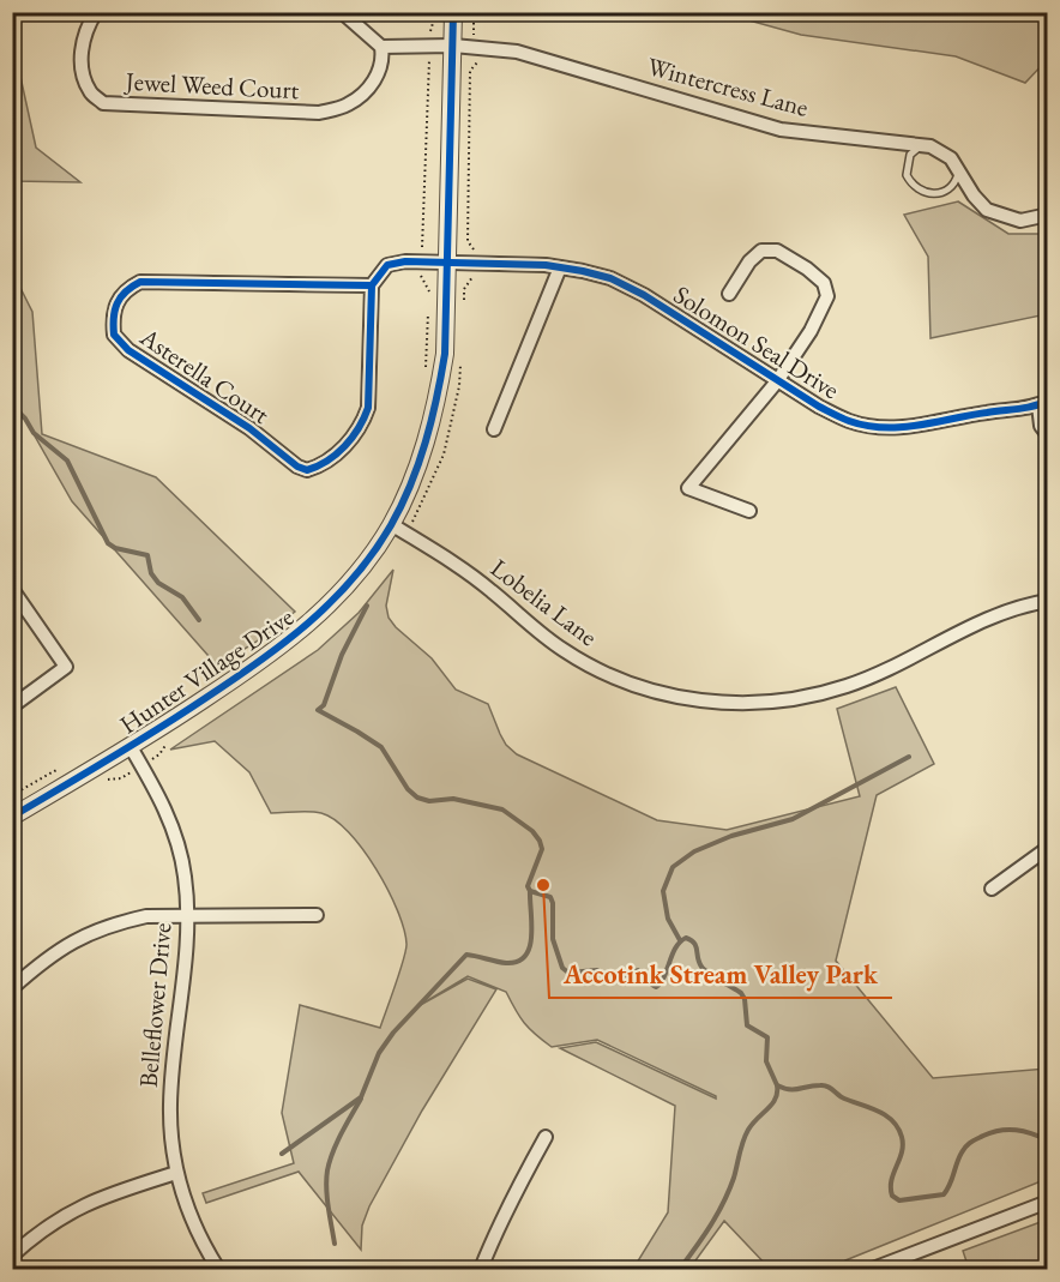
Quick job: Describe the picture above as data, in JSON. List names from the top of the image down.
{
  "streets": {
    "street": [
      "Jewel Weed Court",
      "Wintercress Lane",
      "Solomon Seal Drive",
      "Asterella Court",
      "Lobelia Lane",
      "Hunter Village Drive",
      "Belleflower Drive"
    ]
  },
  "crossings": [
    ["Wintercress Lane", "Hunter Village Drive"],
    ["Solomon Seal Drive", "Hunter Village Drive"],
    ["Lobelia Lane", "Hunter Village Drive"],
    ["Hunter Village Drive", "Belleflower Drive"]
  ],
  "places": ["Accotink Stream Valley Park"]
}
